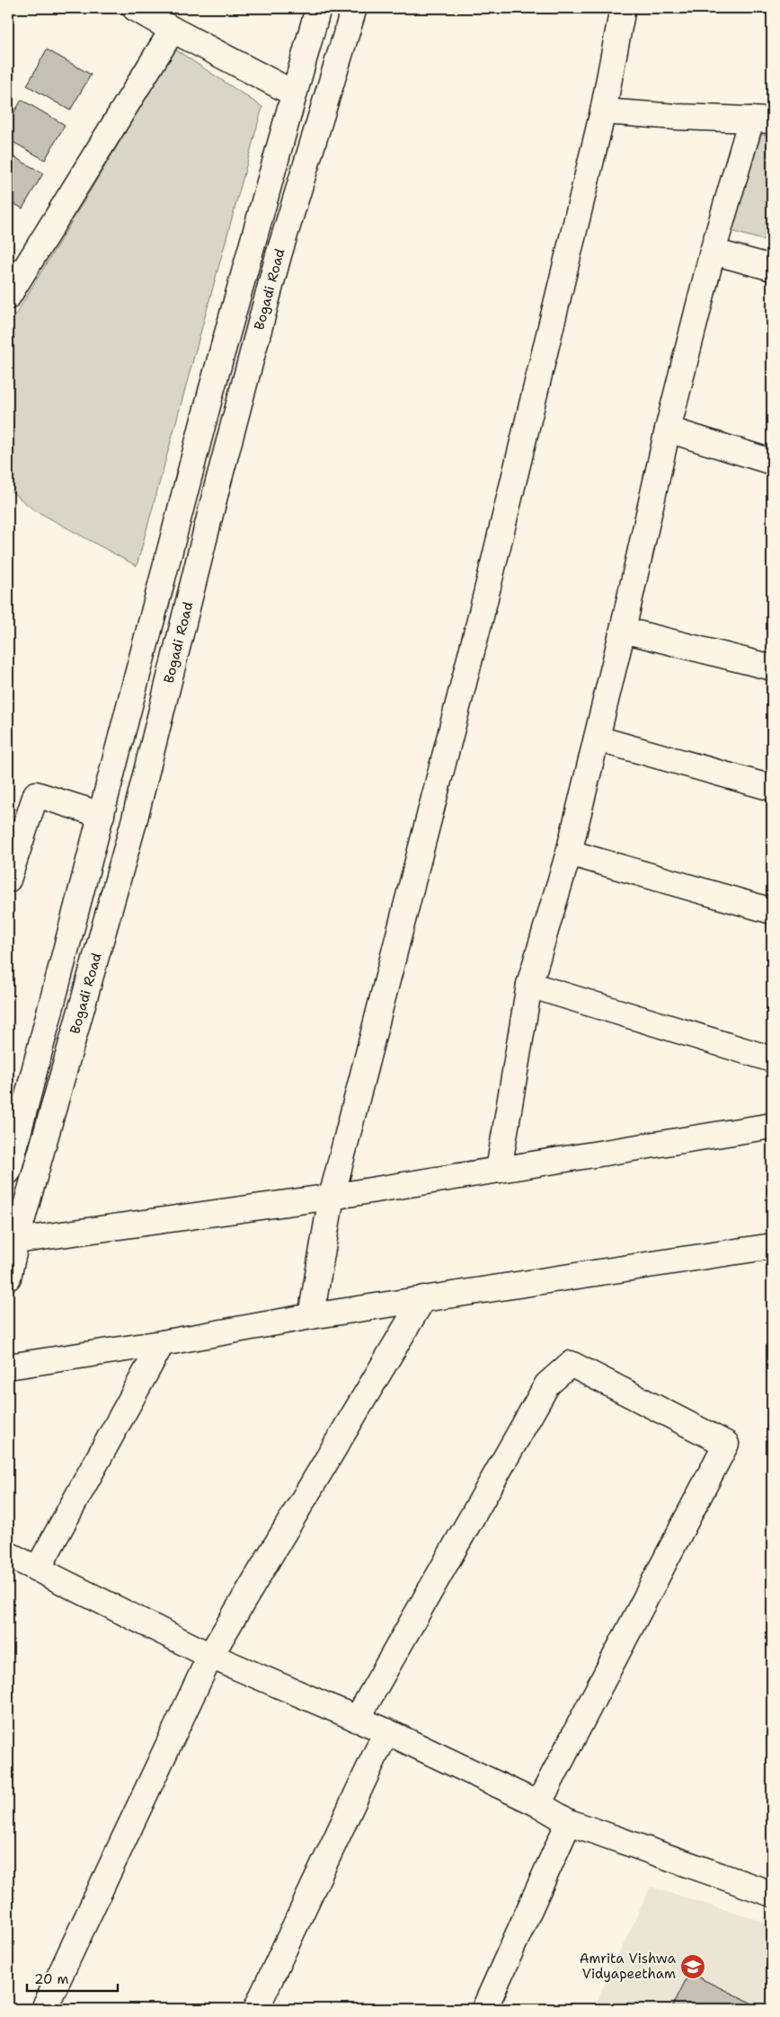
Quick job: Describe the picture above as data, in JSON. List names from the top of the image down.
{
  "streets": {
    "street": ["Bogadi Road"]
  },
  "places": {
    "school or university": ["Amrita Vishwa Vidyapeetham"]
  },
  "scale_bar": "20 m"
}
